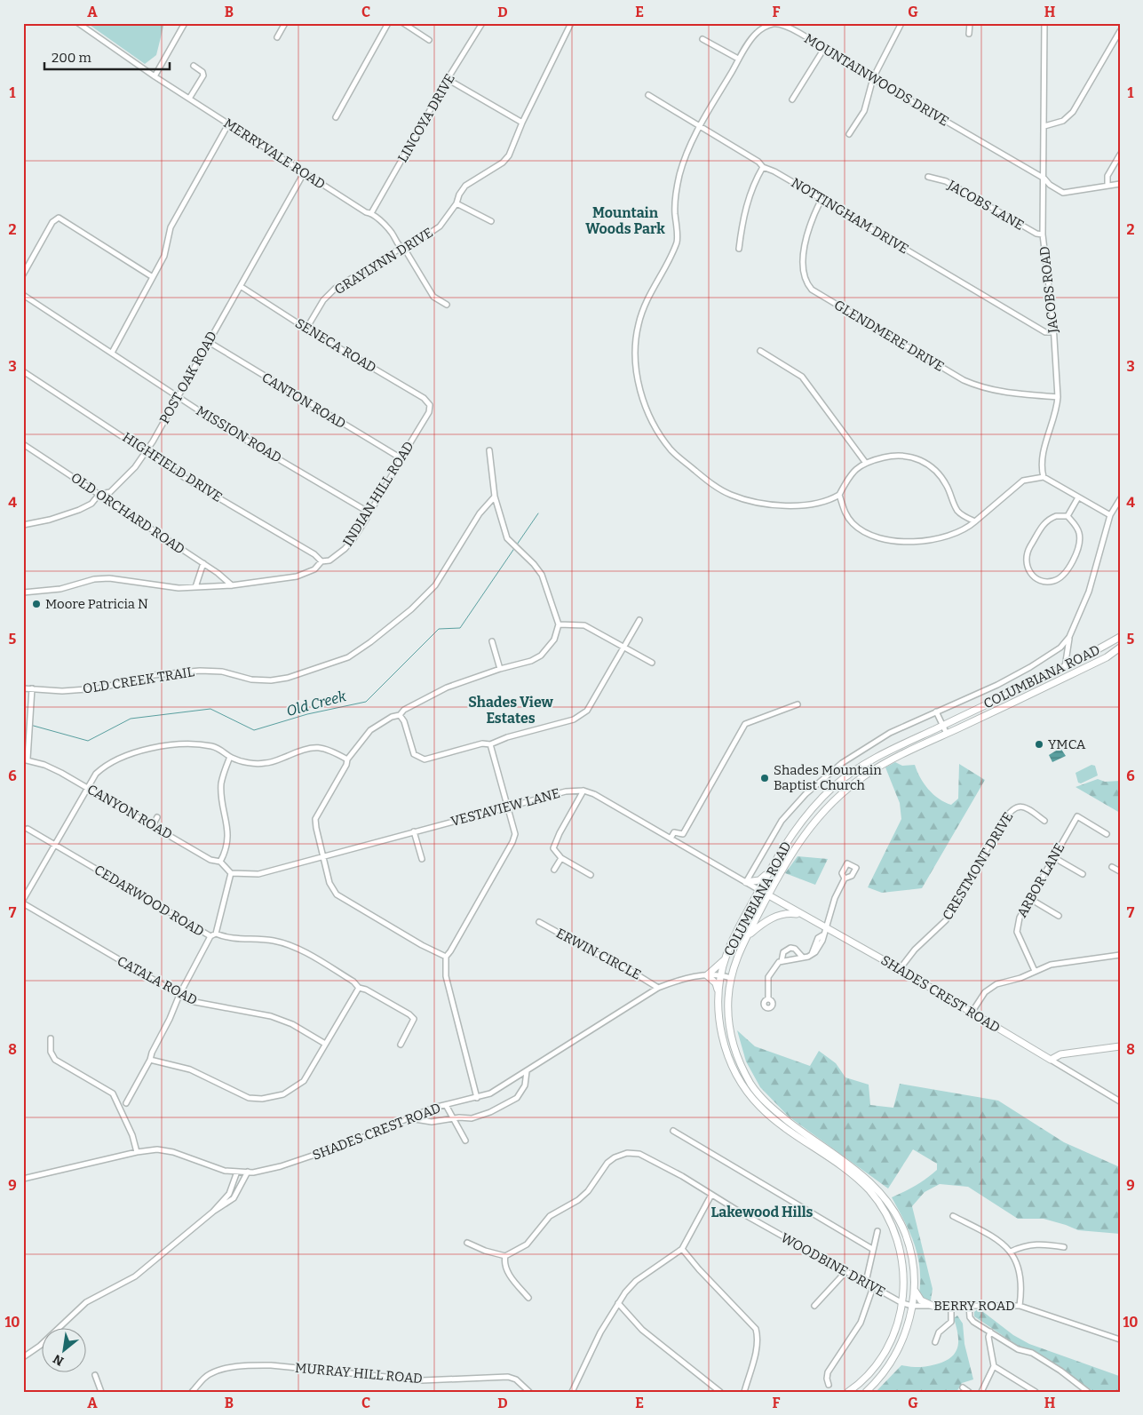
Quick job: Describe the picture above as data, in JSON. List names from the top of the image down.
{
  "streets": {
    "main road": ["COLUMBIANA ROAD", "SHADES CREST ROAD"],
    "street": [
      "MOUNTAINWOODS DRIVE",
      "LINCOYA DRIVE",
      "MERRYVALE ROAD",
      "JACOBS LANE",
      "NOTTINGHAM DRIVE",
      "GRAYLYNN DRIVE",
      "JACOBS ROAD",
      "GLENDMERE DRIVE",
      "SENECA ROAD",
      "POST OAK ROAD",
      "CANTON ROAD",
      "MISSION ROAD",
      "HIGHFIELD DRIVE",
      "INDIAN HILL ROAD",
      "OLD ORCHARD ROAD",
      "OLD CREEK TRAIL",
      "VESTAVIEW LANE",
      "CANYON ROAD",
      "CRESTMONT DRIVE",
      "ARBOR LANE",
      "CEDARWOOD ROAD",
      "ERWIN CIRCLE",
      "CATALA ROAD",
      "WOODBINE DRIVE",
      "BERRY ROAD",
      "MURRAY HILL ROAD"
    ]
  },
  "crossings": [
    ["MOUNTAINWOODS DRIVE", "NOTTINGHAM DRIVE"],
    ["MOUNTAINWOODS DRIVE", "JACOBS ROAD"],
    ["LINCOYA DRIVE", "MERRYVALE ROAD"],
    ["MERRYVALE ROAD", "GRAYLYNN DRIVE"],
    ["MERRYVALE ROAD", "POST OAK ROAD"],
    ["JACOBS LANE", "JACOBS ROAD"],
    ["NOTTINGHAM DRIVE", "JACOBS ROAD"],
    ["NOTTINGHAM DRIVE", "GLENDMERE DRIVE"],
    ["GRAYLYNN DRIVE", "SENECA ROAD"],
    ["JACOBS ROAD", "GLENDMERE DRIVE"],
    ["SENECA ROAD", "POST OAK ROAD"],
    ["SENECA ROAD", "INDIAN HILL ROAD"],
    ["POST OAK ROAD", "CANTON ROAD"],
    ["POST OAK ROAD", "MISSION ROAD"],
    ["POST OAK ROAD", "HIGHFIELD DRIVE"],
    ["POST OAK ROAD", "OLD ORCHARD ROAD"],
    ["CANTON ROAD", "INDIAN HILL ROAD"],
    ["MISSION ROAD", "INDIAN HILL ROAD"],
    ["HIGHFIELD DRIVE", "INDIAN HILL ROAD"],
    ["INDIAN HILL ROAD", "OLD ORCHARD ROAD"],
    ["COLUMBIANA ROAD", "VESTAVIEW LANE"],
    ["COLUMBIANA ROAD", "SHADES CREST ROAD"],
    ["COLUMBIANA ROAD", "WOODBINE DRIVE"],
    ["COLUMBIANA ROAD", "BERRY ROAD"],
    ["VESTAVIEW LANE", "CANYON ROAD"],
    ["VESTAVIEW LANE", "SHADES CREST ROAD"],
    ["CRESTMONT DRIVE", "SHADES CREST ROAD"],
    ["ERWIN CIRCLE", "SHADES CREST ROAD"],
    ["WOODBINE DRIVE", "BERRY ROAD"]
  ],
  "districts": ["Mountain Woods Park", "Shades View Estates", "Lakewood Hills"],
  "water": ["Old Creek"],
  "places": ["Moore Patricia N", "YMCA", "Shades Mountain Baptist Church"],
  "scale_bar": "200 m",
  "north": "bottom left",
  "grid": {
    "columns": [
      "A",
      "B",
      "C",
      "D",
      "E",
      "F",
      "G",
      "H"
    ],
    "rows": [
      "1",
      "2",
      "3",
      "4",
      "5",
      "6",
      "7",
      "8",
      "9",
      "10"
    ]
  }
}
